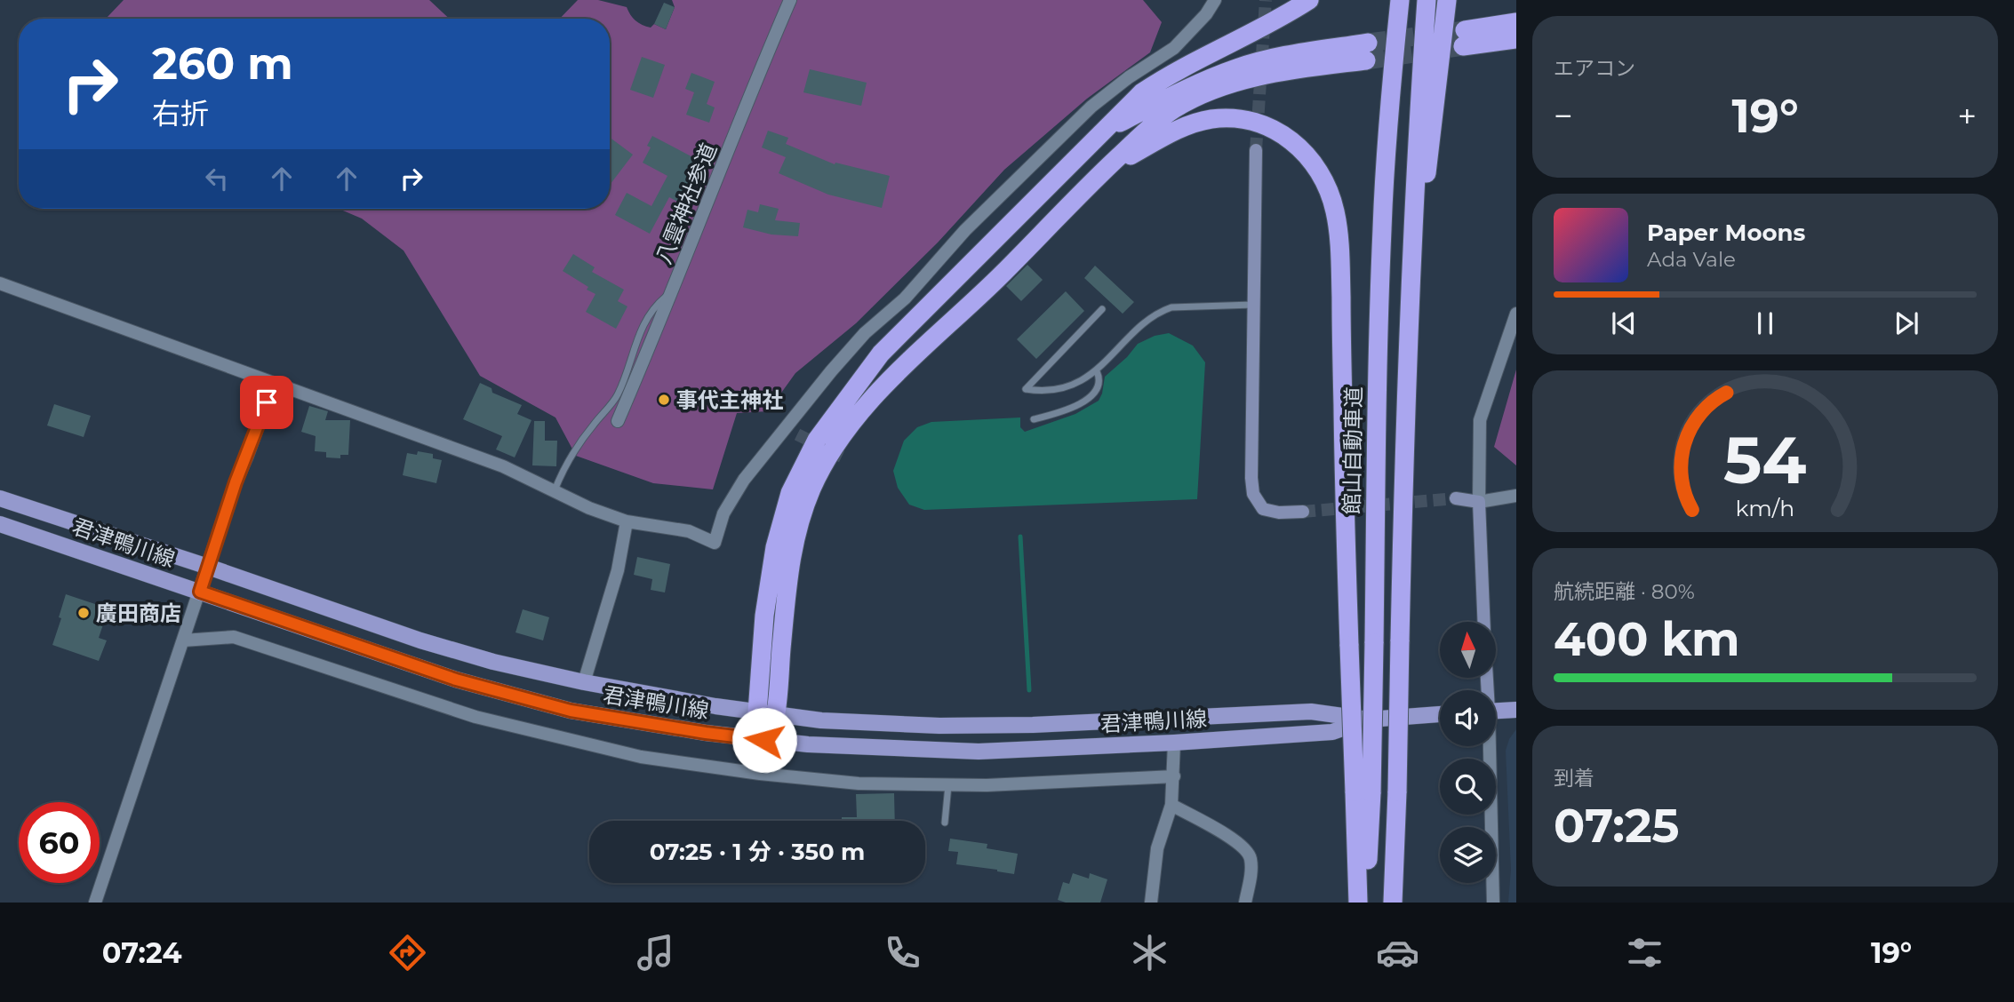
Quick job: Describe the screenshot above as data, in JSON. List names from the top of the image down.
{
  "streets": {
    "highway": ["館山自動車道"],
    "main road": ["君津鴨川線"],
    "street": ["八雲神社参道"]
  },
  "places": ["事代主神社", "廣田商店"],
  "north": "top",
  "page": {
    "tile": [
      "エアコン",
      ["航続距離 · 80%", "400 km"],
      ["到着", "07:25"]
    ],
    "turn": ["260 m", "右折"],
    "heat": ["−", "19°", "+"],
    "song": ["Paper Moons", "Ada Vale"],
    "limit": "60",
    "trip": "07:25 · 1 分 · 350 m",
    "tabs": ["07:24", "19°"],
    "gauge": ["54", "km/h"]
  }
}
